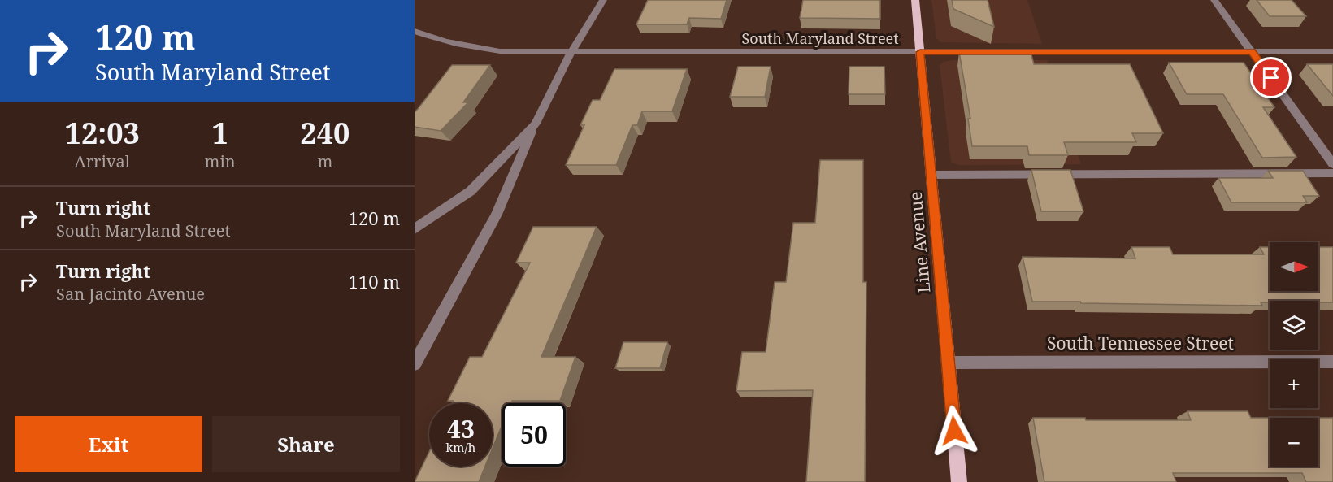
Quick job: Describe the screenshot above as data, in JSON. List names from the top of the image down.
{
  "streets": {
    "main road": ["Line Avenue"],
    "street": ["South Maryland Street", "South Tennessee Street"]
  },
  "crossings": [
    ["South Maryland Street", "Line Avenue"],
    ["Line Avenue", "South Tennessee Street"]
  ],
  "north": "right",
  "page": {
    "turn": ["120 m", "South Maryland Street"],
    "eta": [
      "12:03",
      "Arrival",
      "1",
      "min",
      "240",
      "m"
    ],
    "list": [
      {
        "name": "Turn right",
        "note": "South Maryland Street",
        "value": "120 m"
      },
      {
        "name": "Turn right",
        "note": "San Jacinto Avenue",
        "value": "110 m"
      }
    ],
    "map_buttons": ["+", "−"],
    "speed": "43 km/h",
    "limit": "50",
    "buttons": ["Exit", "Share"]
  }
}
